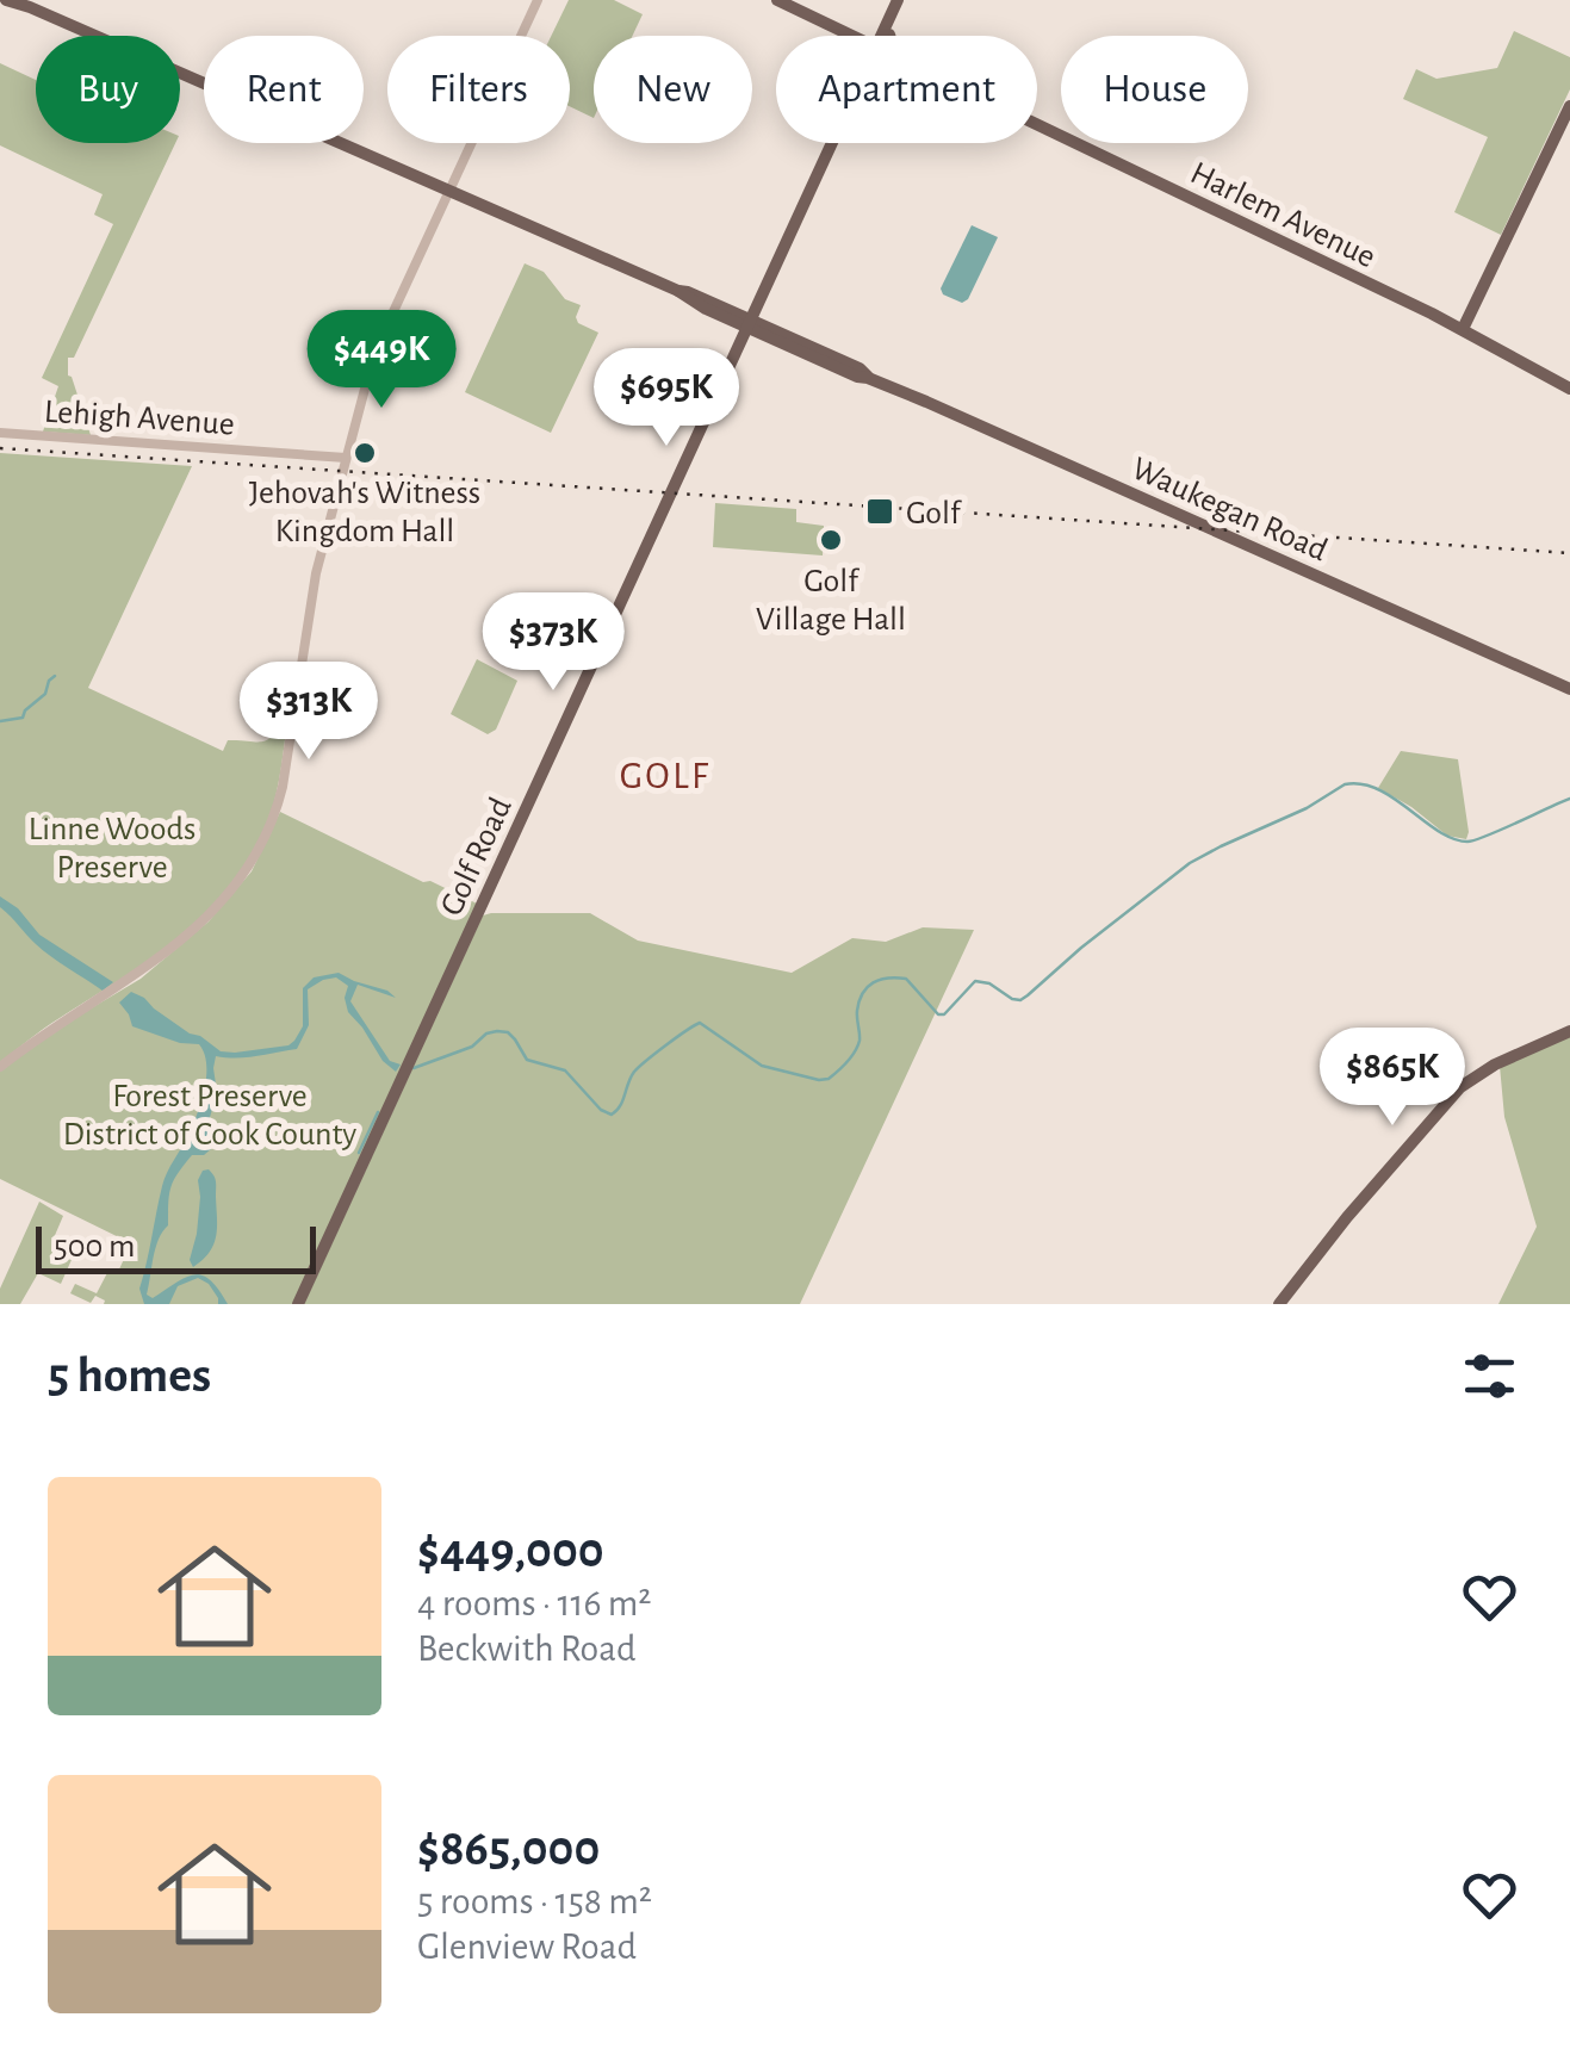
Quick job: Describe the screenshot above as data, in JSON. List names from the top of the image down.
{
  "streets": {
    "main road": ["Harlem Avenue", "Waukegan Road", "Golf Road"],
    "street": ["Lehigh Avenue"]
  },
  "crossings": [
    ["Waukegan Road", "Golf Road"]
  ],
  "districts": ["GOLF"],
  "parks": ["Linne Woods Preserve", "Forest Preserve District of Cook County"],
  "places": {
    "other": ["Jehovah's Witness Kingdom Hall", "Golf Village Hall"],
    "transit": ["Golf"]
  },
  "scale_bar": "500 m",
  "page": {
    "chip": [
      "Buy",
      "Rent",
      "Filters",
      "New",
      "Apartment",
      "House"
    ],
    "price": [
      "$449K",
      "$695K",
      "$373K",
      "$313K",
      "$865K"
    ],
    "scale": "500 m",
    "heading": "5 homes",
    "list": [
      {
        "name": "$449,000",
        "note": "4 rooms · 116 m² · Beckwith Road"
      },
      {
        "name": "$865,000",
        "note": "5 rooms · 158 m² · Glenview Road"
      }
    ]
  }
}
